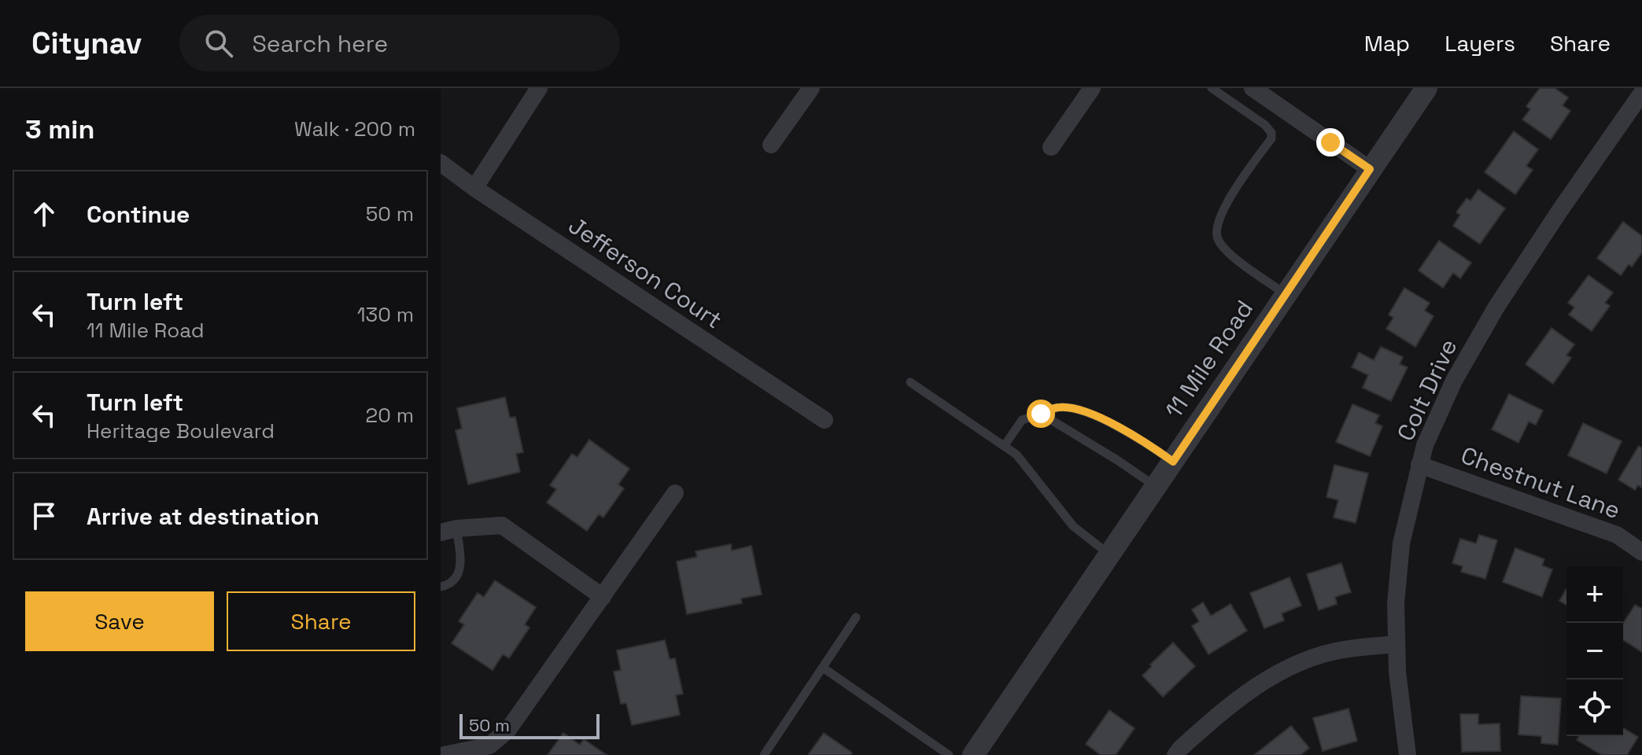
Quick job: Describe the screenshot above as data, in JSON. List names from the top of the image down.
{
  "streets": {
    "street": [
      "Jefferson Court",
      "11 Mile Road",
      "Colt Drive",
      "Chestnut Lane"
    ]
  },
  "crossings": [
    ["Colt Drive", "Chestnut Lane"]
  ],
  "scale_bar": "50 m",
  "page": {
    "header": "Citynav",
    "search": "Search here",
    "nav": ["Map", "Layers", "Share"],
    "heading": ["3 min", "Walk · 200 m"],
    "list": [
      ["Continue", "50 m"],
      ["Turn left", "11 Mile Road", "130 m"],
      ["Turn left", "Heritage Boulevard", "20 m"],
      "Arrive at destination"
    ],
    "map_buttons": ["+", "−"],
    "buttons": ["Save", "Share"],
    "scale": "50 m"
  }
}
